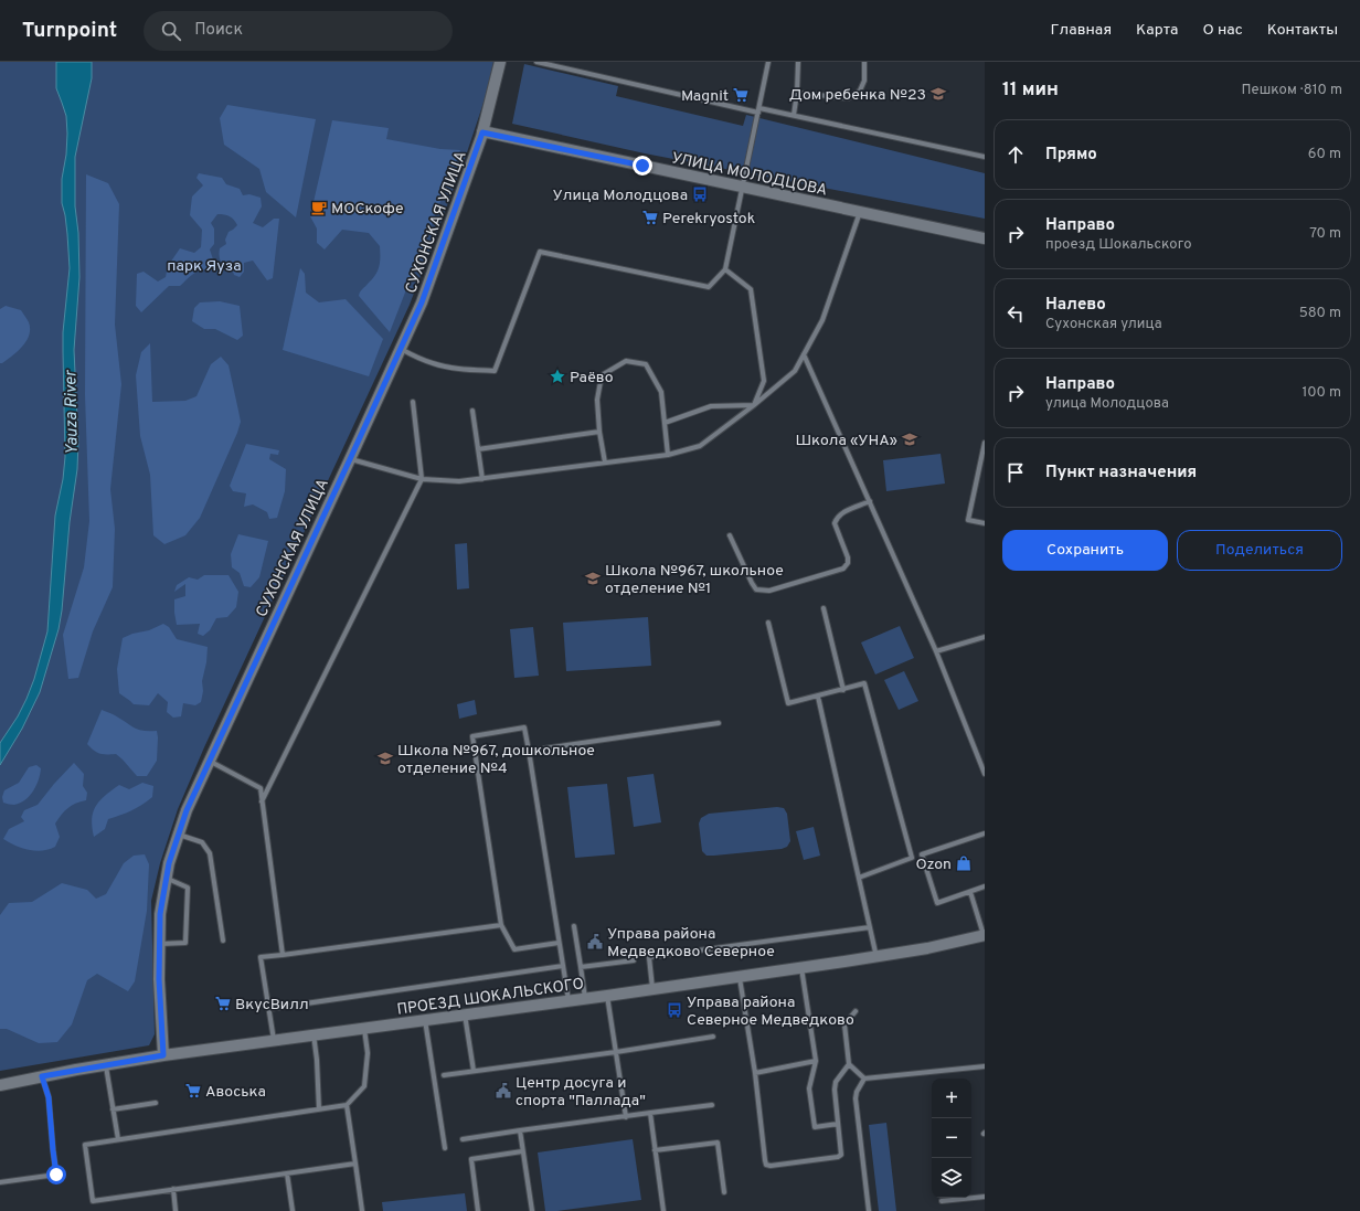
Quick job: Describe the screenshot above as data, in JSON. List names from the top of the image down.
{
  "streets": {
    "street": ["УЛИЦА МОЛОДЦОВА", "СУХОНСКАЯ УЛИЦА", "ПРОЕЗД ШОКАЛЬСКОГО"]
  },
  "crossings": [
    ["УЛИЦА МОЛОДЦОВА", "СУХОНСКАЯ УЛИЦА"],
    ["СУХОНСКАЯ УЛИЦА", "ПРОЕЗД ШОКАЛЬСКОГО"]
  ],
  "water": ["Yauza River"],
  "parks": ["парк Яуза"],
  "places": {
    "school or university": [
      "Дом ребенка №23",
      "Школа «УНА»",
      "Школа №967, школьное отделение №1",
      "Школа №967, дошкольное отделение №4"
    ],
    "supermarket": [
      "Magnit",
      "Perekryostok",
      "ВкусВилл",
      "Авоська"
    ],
    "bus stop": ["Улица Молодцова", "Управа района Северное Медведково"],
    "cafe": ["МОСкофе"],
    "place": ["Раёво"],
    "shop": ["Ozon"],
    "public building": ["Управа района Медведково Северное", "Центр досуга и спорта \"Паллада\""]
  },
  "page": {
    "header": "Turnpoint",
    "search": "Поиск",
    "nav": [
      "Главная",
      "Карта",
      "О нас",
      "Контакты"
    ],
    "heading": ["11 мин", "Пешком · 810 m"],
    "list": [
      ["Прямо", "60 m"],
      ["Направо", "проезд Шокальского", "70 m"],
      ["Налево", "Сухонская улица", "580 m"],
      ["Направо", "улица Молодцова", "100 m"],
      "Пункт назначения"
    ],
    "buttons": ["Сохранить", "Поделиться"],
    "map_buttons": ["+", "−"]
  }
}
